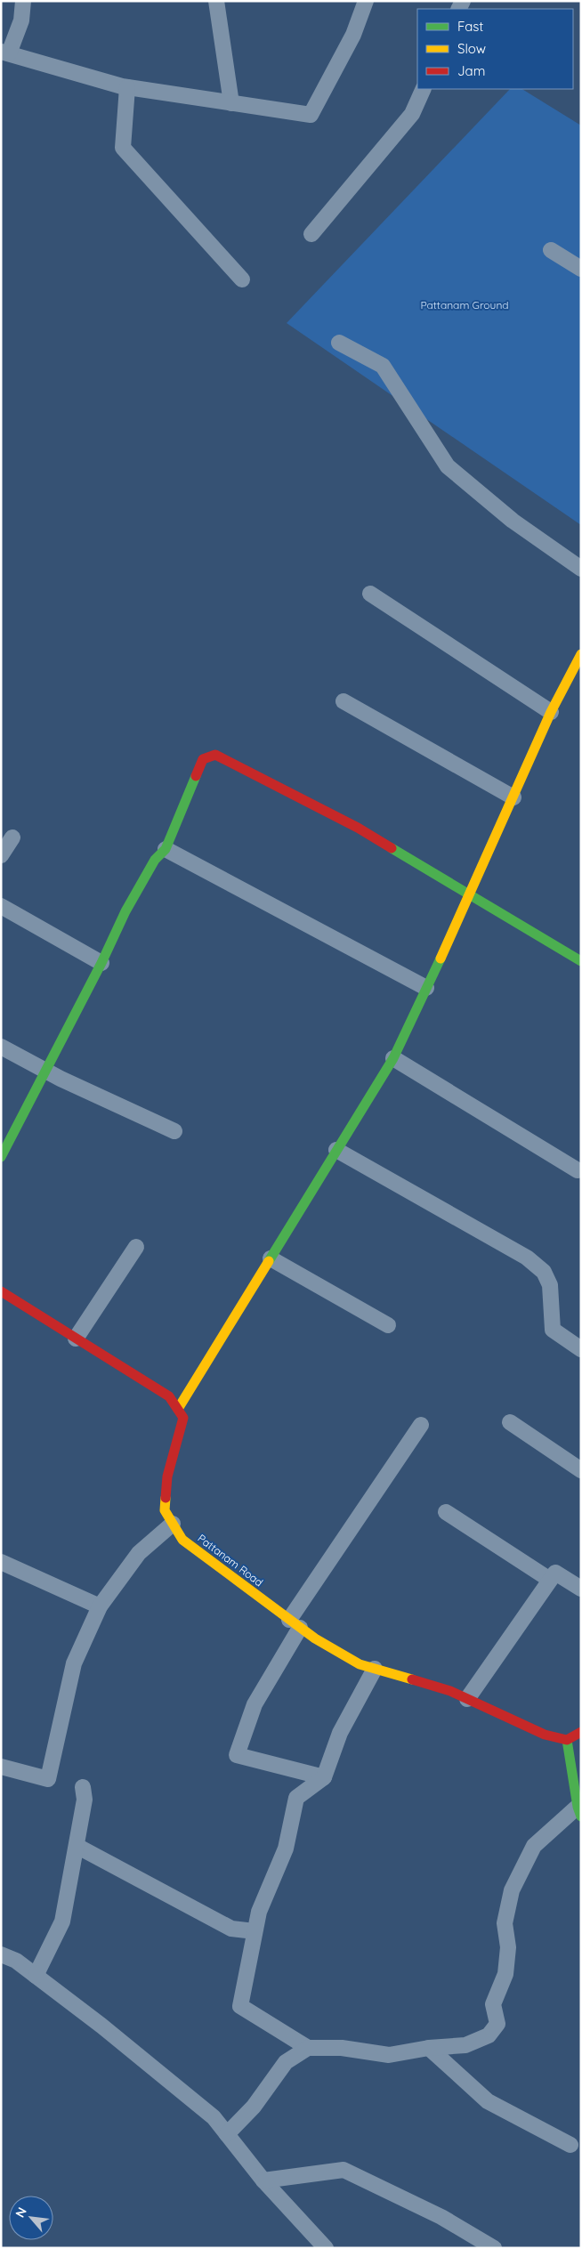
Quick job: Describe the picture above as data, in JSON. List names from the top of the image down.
{
  "streets": {
    "street": ["Pattanam Road"]
  },
  "parks": ["Pattanam Ground"],
  "legend": ["Fast", "Slow", "Jam"],
  "north": "top left"
}
